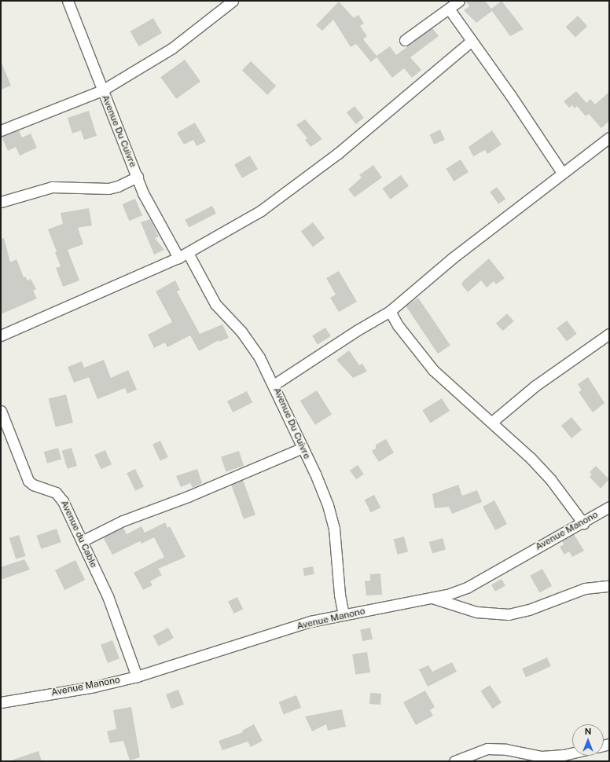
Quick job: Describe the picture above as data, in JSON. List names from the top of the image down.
{
  "streets": {
    "street": ["Avenue Du Cuivre", "Avenue Manono", "Avenue du Cable"]
  },
  "crossings": [
    ["Avenue Du Cuivre", "Avenue Manono"],
    ["Avenue Manono", "Avenue du Cable"]
  ],
  "north": "top"
}
